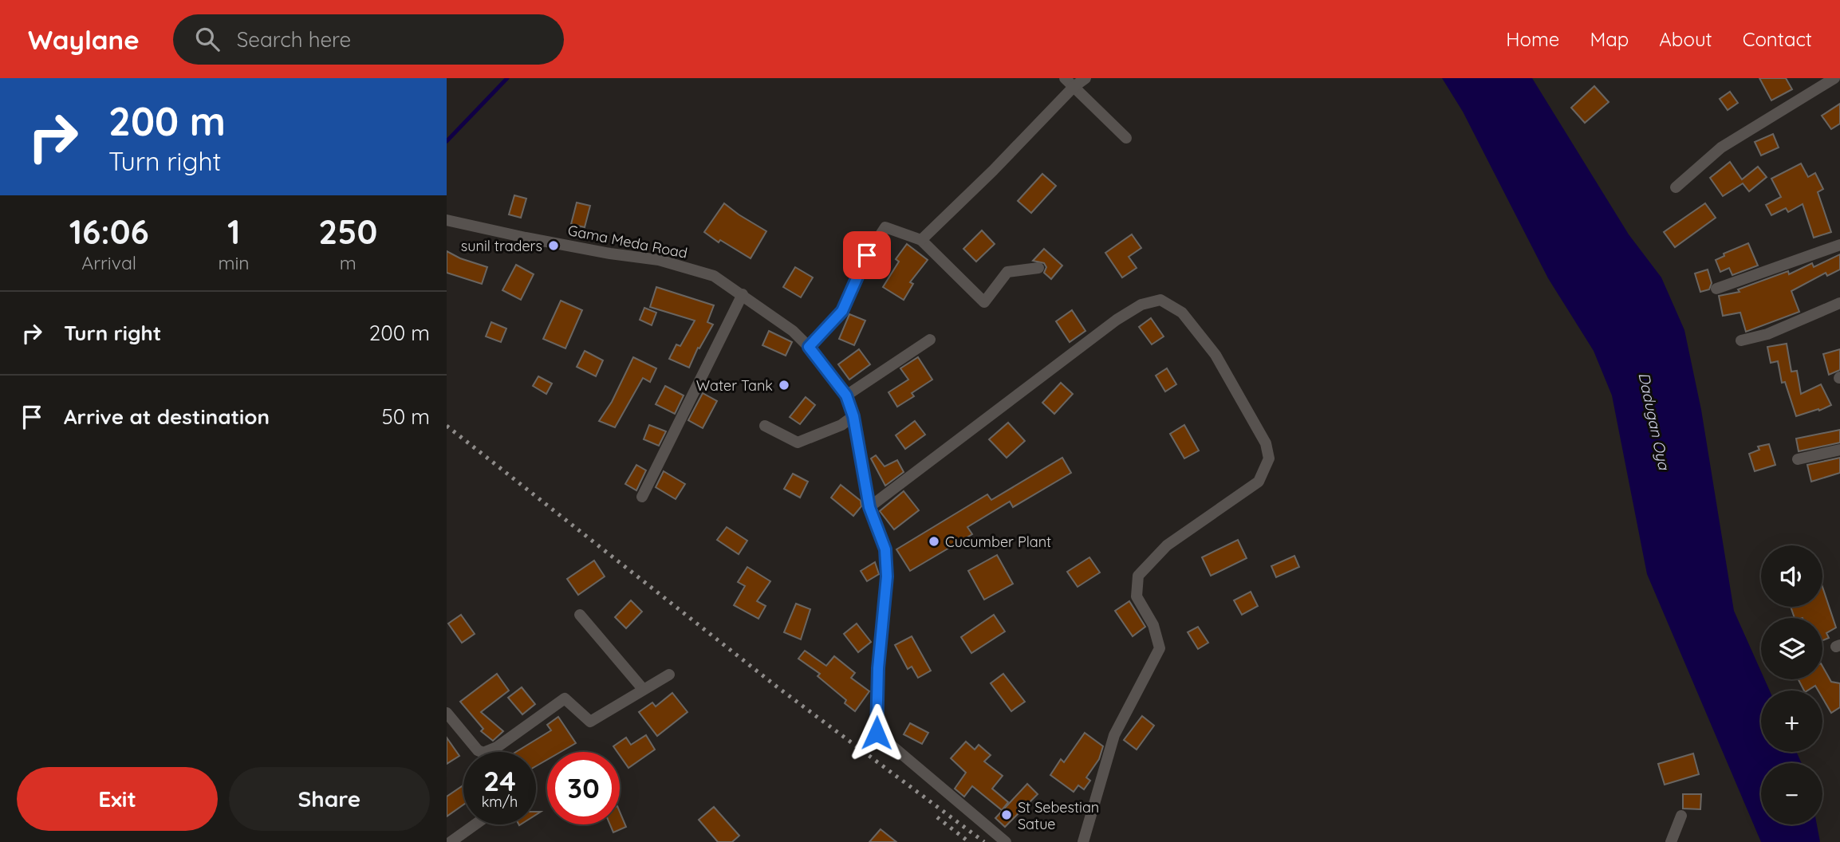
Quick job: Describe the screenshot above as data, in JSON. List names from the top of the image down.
{
  "streets": {
    "street": ["Gama Meda Road"]
  },
  "water": ["Dadugan Oya"],
  "places": [
    "sunil traders",
    "Water Tank",
    "Cucumber Plant",
    "St Sebestian Satue"
  ],
  "page": {
    "header": "Waylane",
    "search": "Search here",
    "nav": [
      "Home",
      "Map",
      "About",
      "Contact"
    ],
    "turn": ["200 m", "Turn right"],
    "eta": [
      "16:06",
      "Arrival",
      "1",
      "min",
      "250",
      "m"
    ],
    "list": [
      {
        "name": "Turn right",
        "value": "200 m"
      },
      {
        "name": "Arrive at destination",
        "value": "50 m"
      }
    ],
    "map_buttons": ["+", "−"],
    "speed": "24 km/h",
    "limit": "30",
    "buttons": ["Exit", "Share"]
  }
}
